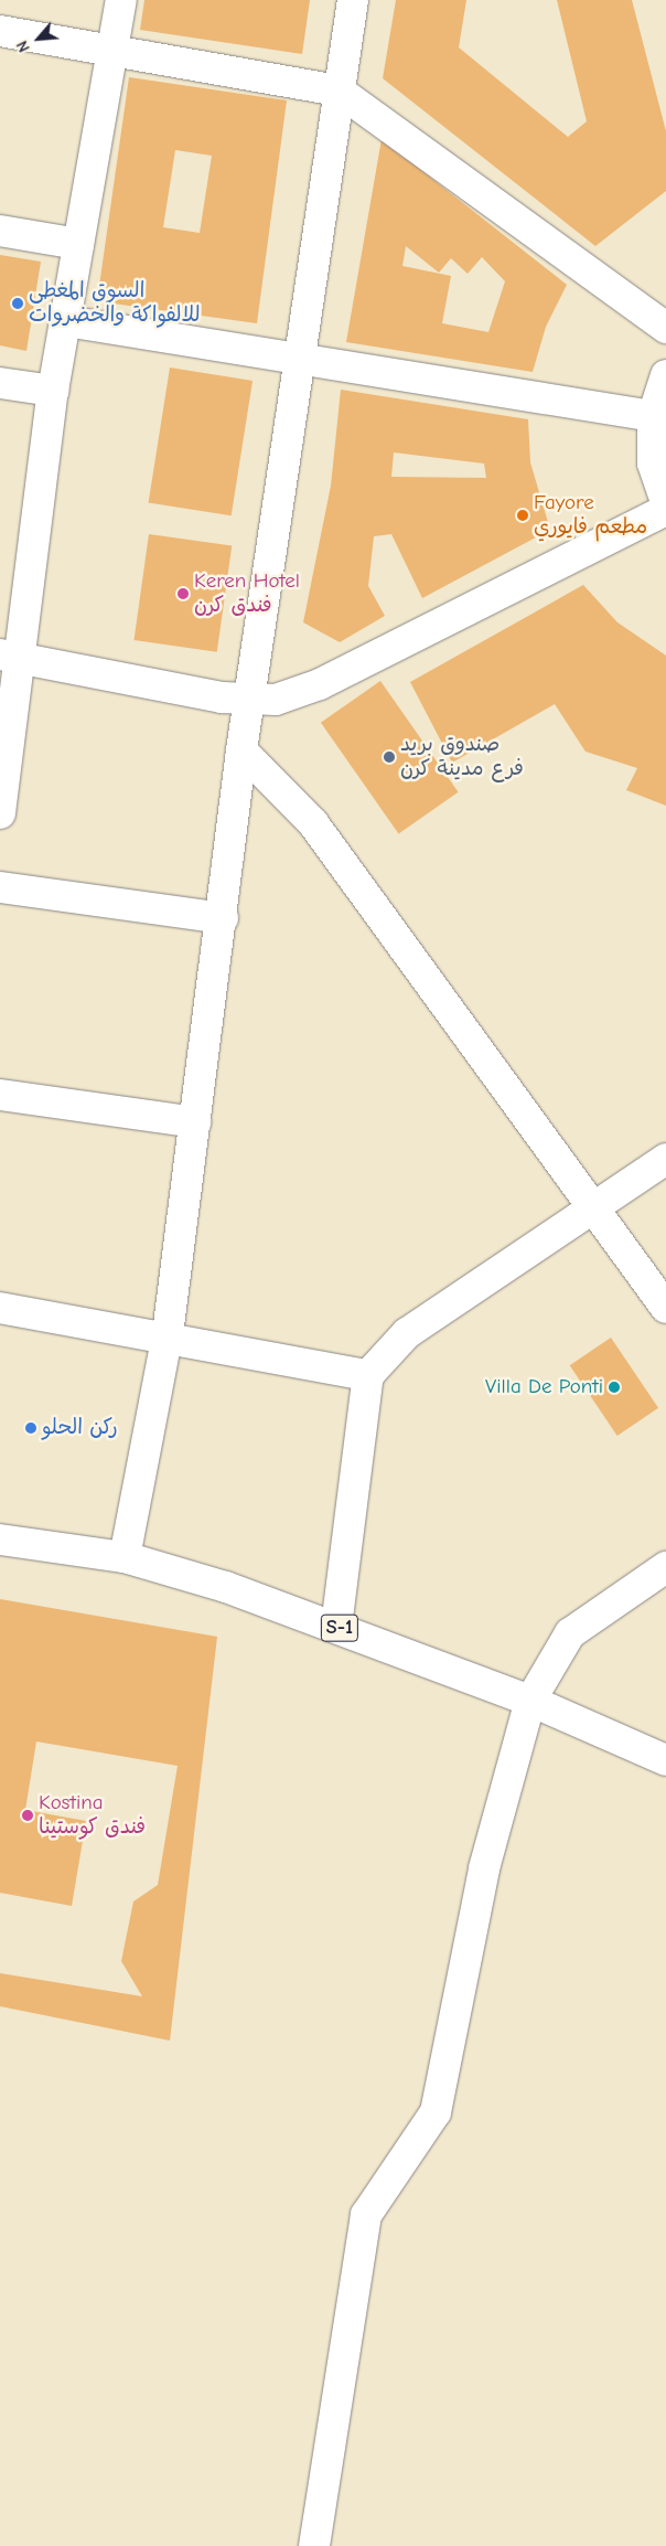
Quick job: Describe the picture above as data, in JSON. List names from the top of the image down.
{
  "streets": {
    "main road": ["S-1"]
  },
  "places": [
    "السوق المغطى للالفواكة والخضروات",
    "Fayore مطعم فايوري",
    "Keren Hotel فندق كرن",
    "صندوق بريد فرع مدينة كرن",
    "Villa De Ponti",
    "ركن الحلو",
    "Kostina فندق كوستينا"
  ],
  "north": "bottom left"
}
